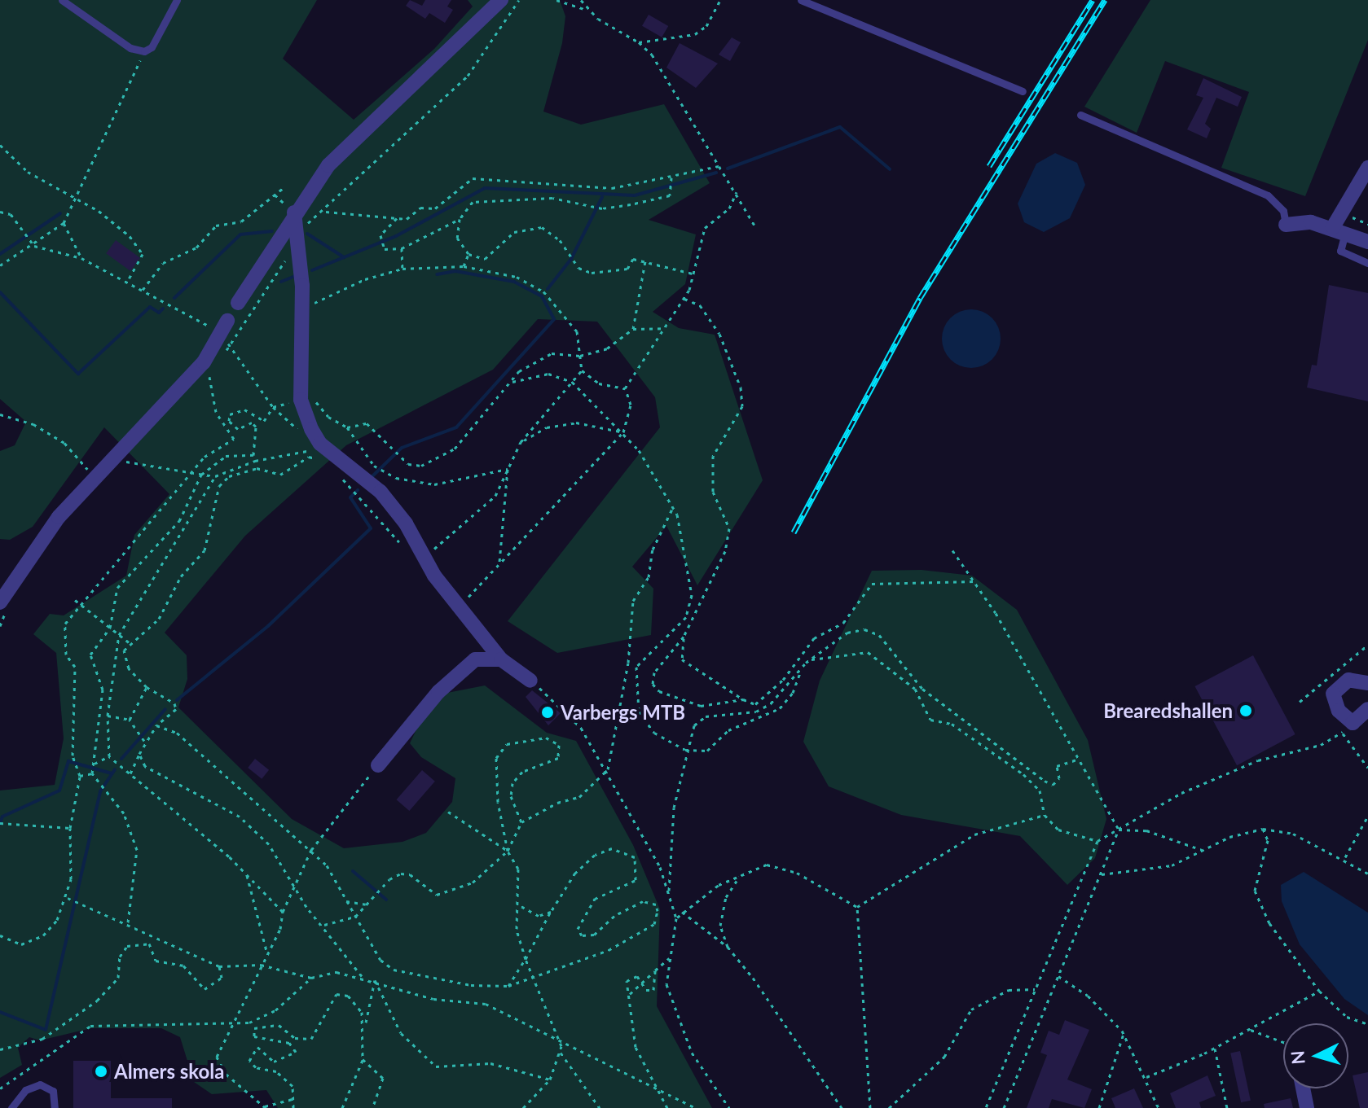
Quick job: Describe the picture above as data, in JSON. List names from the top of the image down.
{
  "places": ["Brearedshallen", "Varbergs MTB", "Almers skola"],
  "north": "left"
}
